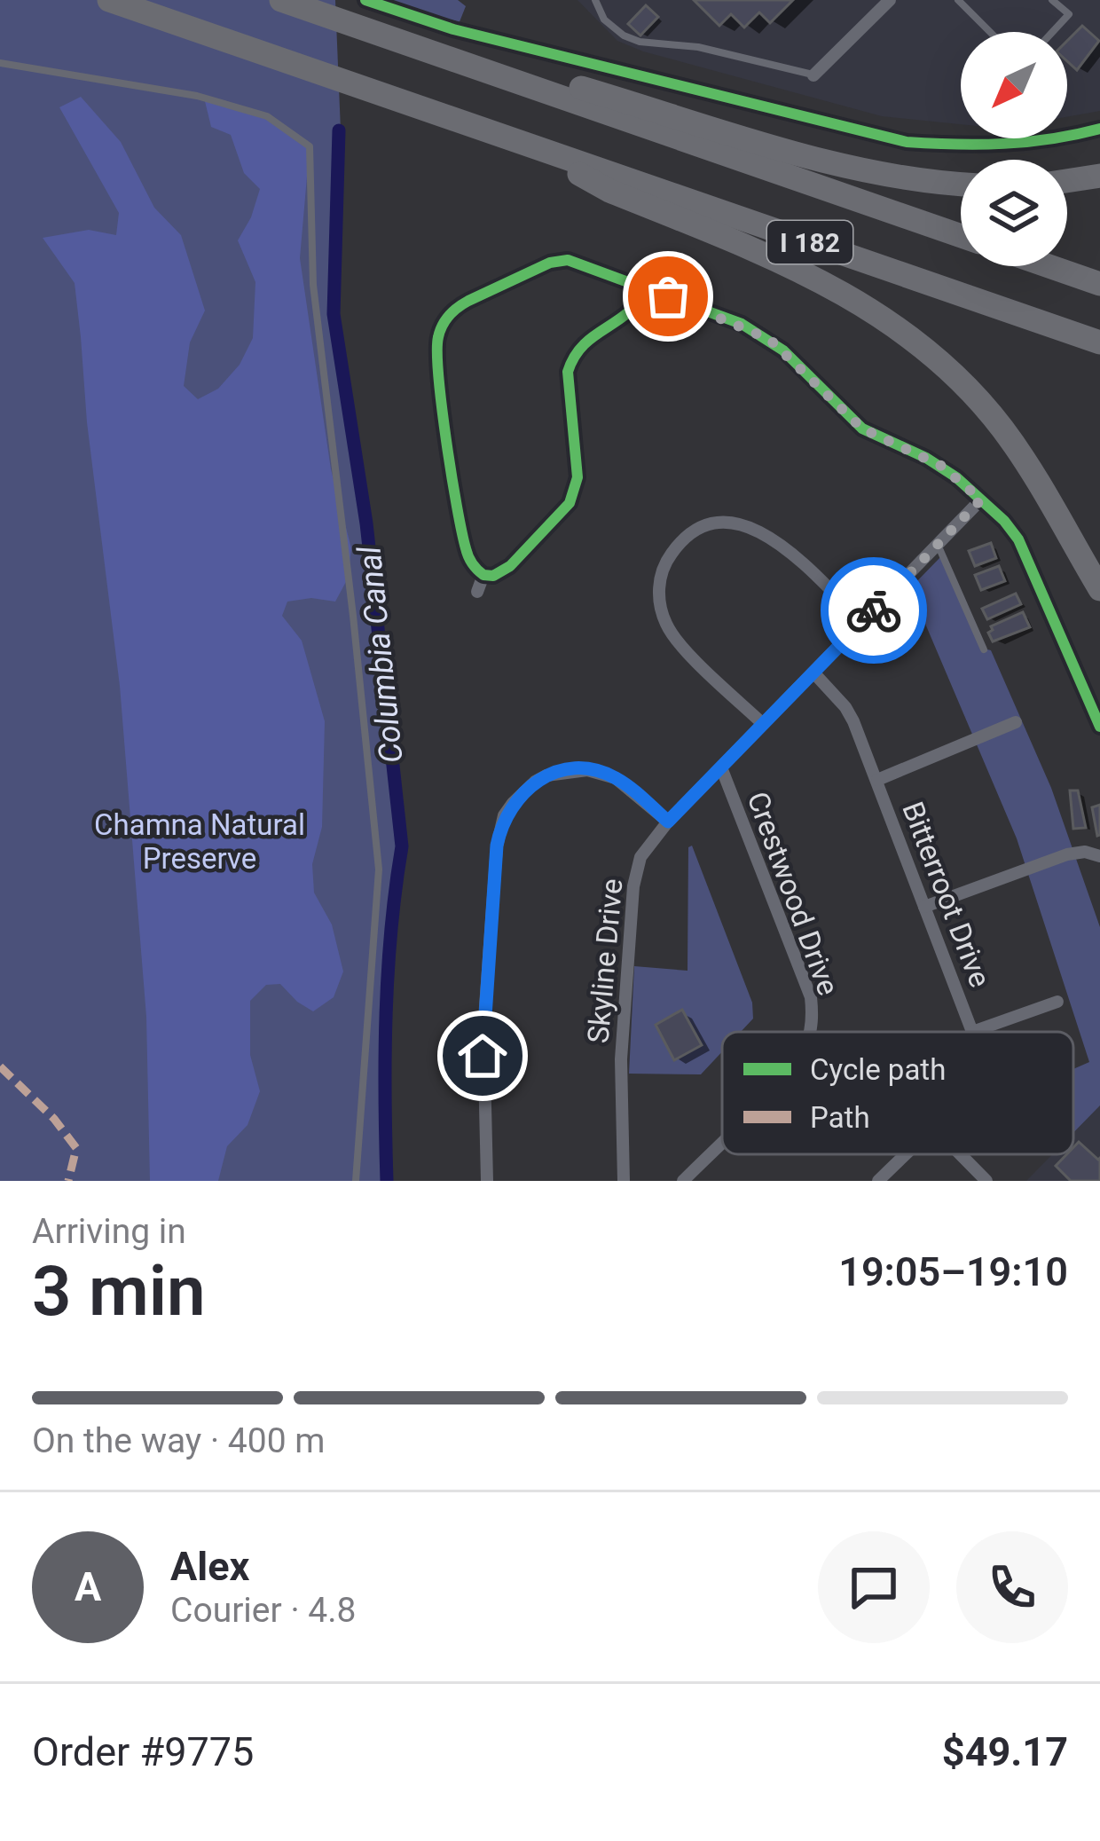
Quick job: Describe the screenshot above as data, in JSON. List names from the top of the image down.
{
  "streets": {
    "highway": ["I 182"],
    "street": ["Crestwood Drive", "Bitterroot Drive", "Skyline Drive"]
  },
  "crossings": [
    ["Crestwood Drive", "Skyline Drive"],
    ["Bitterroot Drive", "Skyline Drive"]
  ],
  "water": ["Columbia Canal"],
  "parks": ["Chamna Natural Preserve"],
  "legend": ["Cycle path", "Path"],
  "north": "bottom left",
  "page": {
    "heading": ["3 min", "Arriving in", "19:05–19:10"],
    "panel": [
      "Alex",
      "Courier · 4.8",
      "Order #9775",
      "$49.17"
    ],
    "bar": "On the way · 400 m",
    "round": "A"
  }
}
